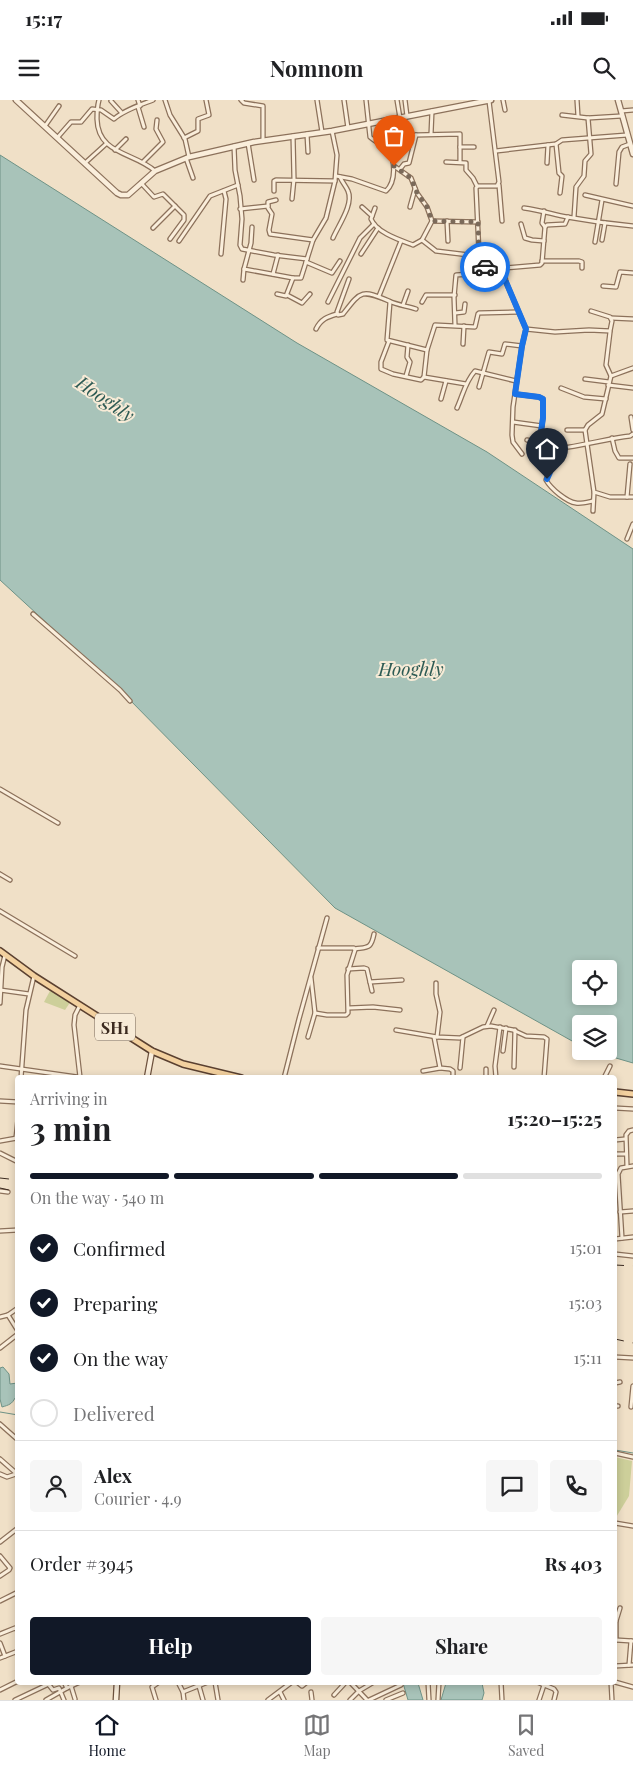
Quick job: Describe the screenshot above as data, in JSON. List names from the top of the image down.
{
  "streets": {
    "main road": ["SH1"]
  },
  "water": ["Hooghly"],
  "page": {
    "status": "15:17",
    "header": "Nomnom",
    "heading": ["3 min", "Arriving in", "15:20–15:25"],
    "panel": [
      "Alex",
      "Courier · 4.9",
      "Order #3945",
      "Rs 403"
    ],
    "bar": "On the way · 540 m",
    "list": [
      ["Confirmed", "15:01"],
      ["Preparing", "15:03"],
      ["On the way", "15:11"],
      "Delivered"
    ],
    "buttons": ["Help", "Share"],
    "tabs": ["Home", "Map", "Saved"]
  }
}
